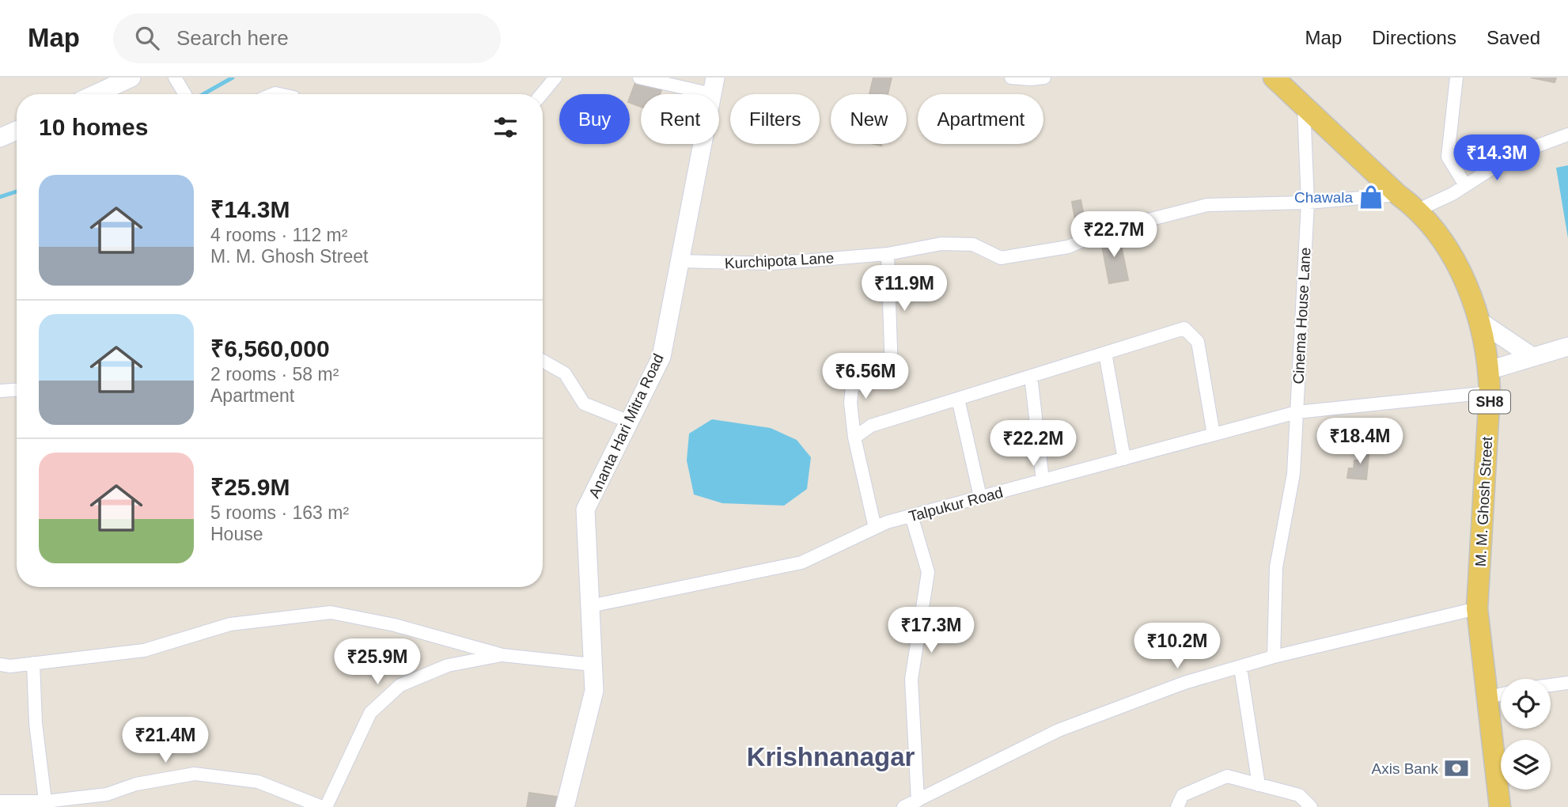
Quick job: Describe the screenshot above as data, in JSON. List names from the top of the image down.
{
  "streets": {
    "main road": ["SH8", "Ananta Hari Mitra Road", "M. M. Ghosh Street"],
    "street": ["Kurchipota Lane", "Cinema House Lane", "Talpukur Road"]
  },
  "crossings": [
    ["Kurchipota Lane", "Cinema House Lane"],
    ["Kurchipota Lane", "Ananta Hari Mitra Road"],
    ["Kurchipota Lane", "M. M. Ghosh Street"],
    ["Cinema House Lane", "M. M. Ghosh Street"],
    ["Cinema House Lane", "Talpukur Road"],
    ["Ananta Hari Mitra Road", "Talpukur Road"],
    ["M. M. Ghosh Street", "Talpukur Road"]
  ],
  "districts": ["Krishnanagar"],
  "places": {
    "shop": ["Chawala"],
    "bank": ["Axis Bank"]
  },
  "page": {
    "header": "Map",
    "search": "Search here",
    "nav": ["Map", "Directions", "Saved"],
    "chip": [
      "Buy",
      "Rent",
      "Filters",
      "New",
      "Apartment"
    ],
    "heading": "10 homes",
    "price": [
      "₹14.3M",
      "₹22.7M",
      "₹11.9M",
      "₹6.56M",
      "₹18.4M",
      "₹22.2M",
      "₹17.3M",
      "₹10.2M",
      "₹25.9M",
      "₹21.4M"
    ],
    "list": [
      {
        "name": "₹14.3M",
        "note": "4 rooms · 112 m² · M. M. Ghosh Street"
      },
      {
        "name": "₹6,560,000",
        "note": "2 rooms · 58 m² · Apartment"
      },
      {
        "name": "₹25.9M",
        "note": "5 rooms · 163 m² · House"
      }
    ]
  }
}
